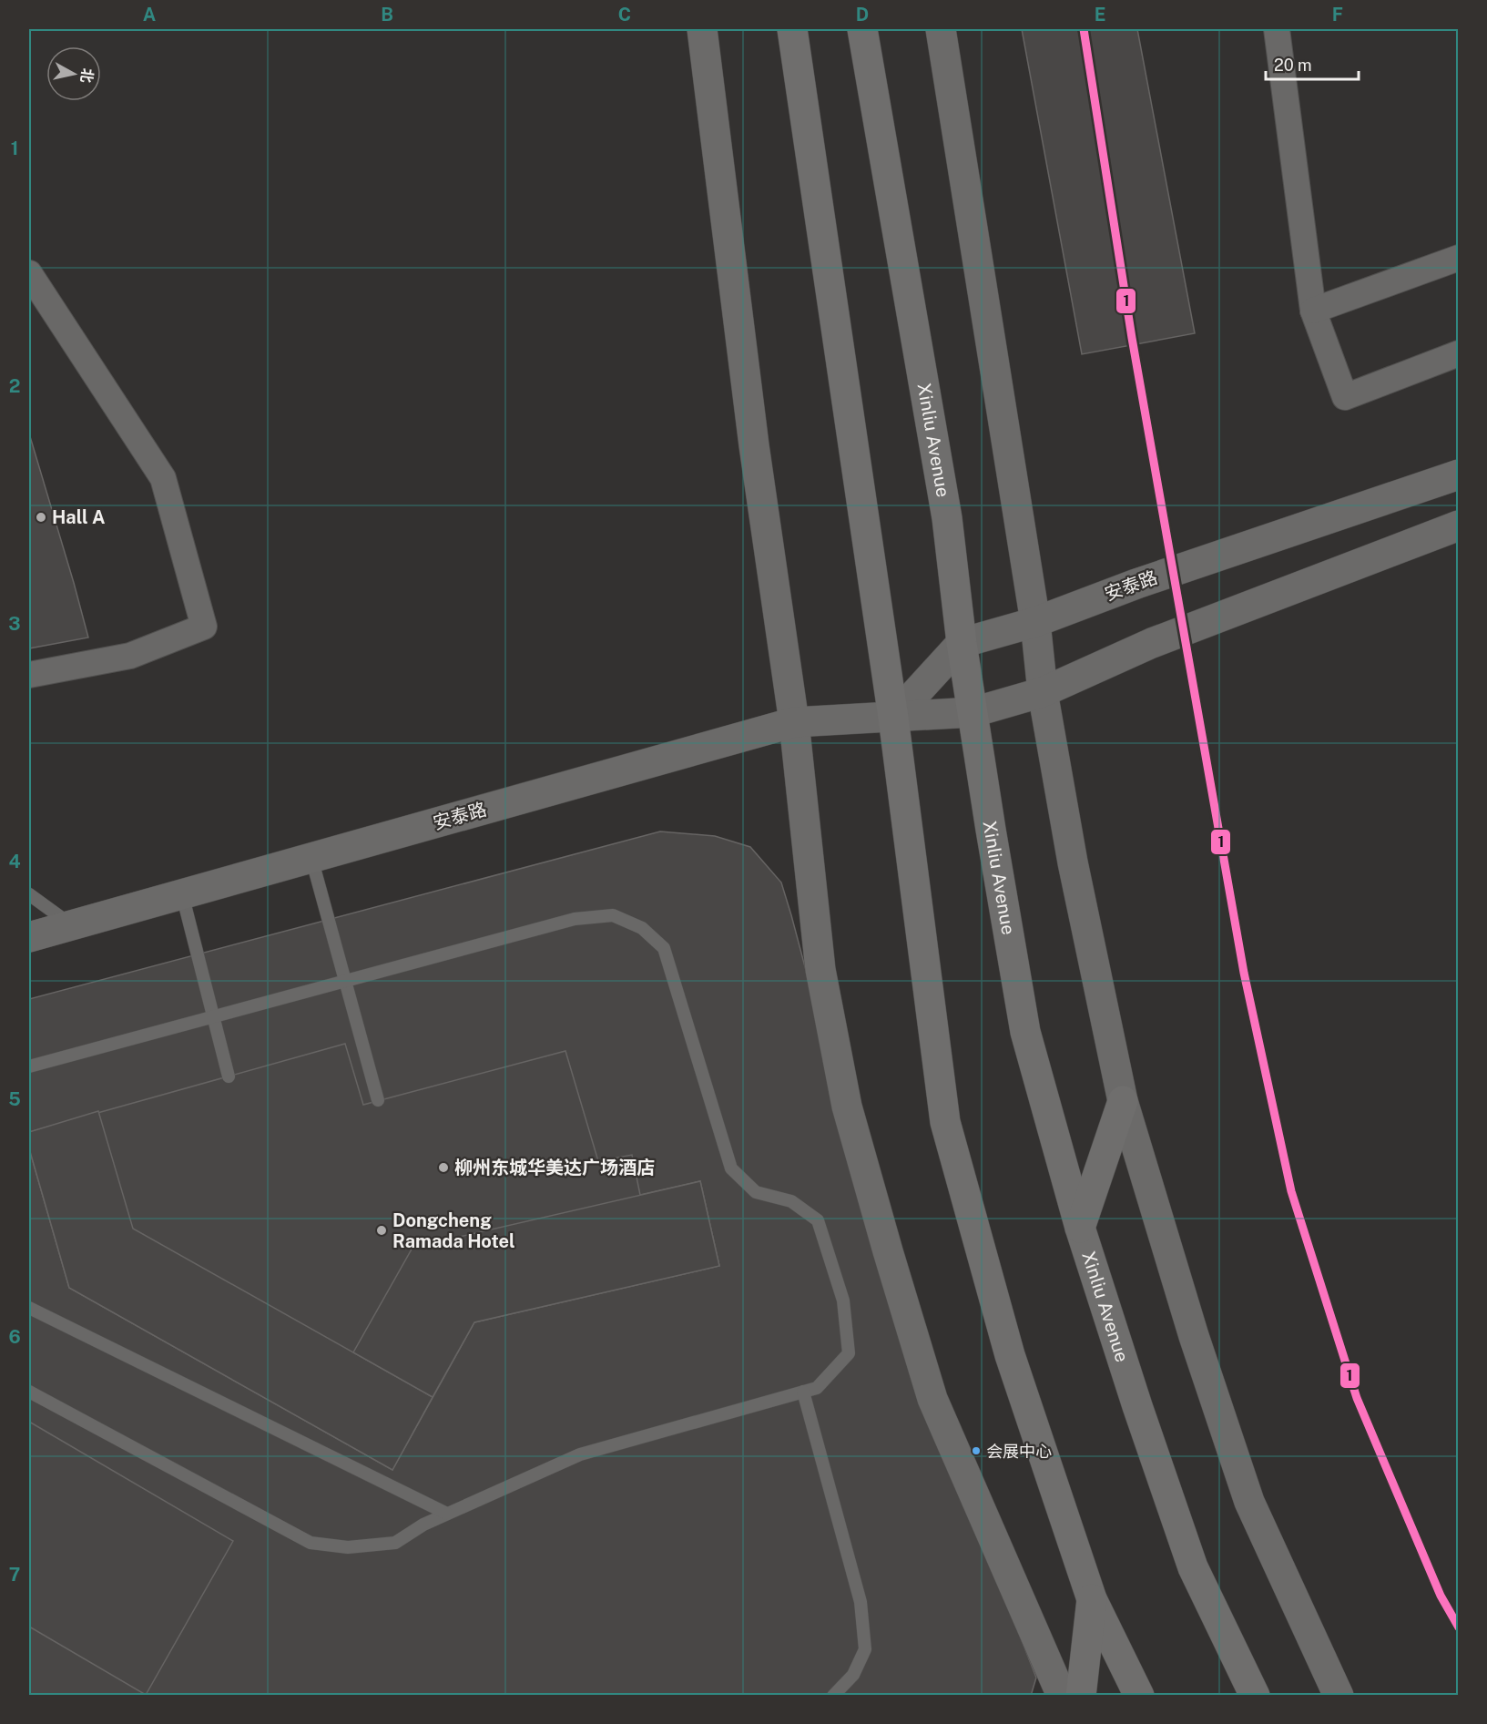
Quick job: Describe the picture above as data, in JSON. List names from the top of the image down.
{
  "streets": {
    "highway": ["Xinliu Avenue"],
    "street": ["安泰路"]
  },
  "crossings": [
    ["Xinliu Avenue", "安泰路"]
  ],
  "places": [
    "Hall A",
    "柳州东城华美达广场酒店",
    "Dongcheng Ramada Hotel",
    "会展中心"
  ],
  "lines": ["transit line 1"],
  "scale_bar": "20 m",
  "north": "right",
  "grid": {
    "columns": [
      "A",
      "B",
      "C",
      "D",
      "E",
      "F"
    ],
    "rows": [
      "1",
      "2",
      "3",
      "4",
      "5",
      "6",
      "7"
    ]
  }
}
